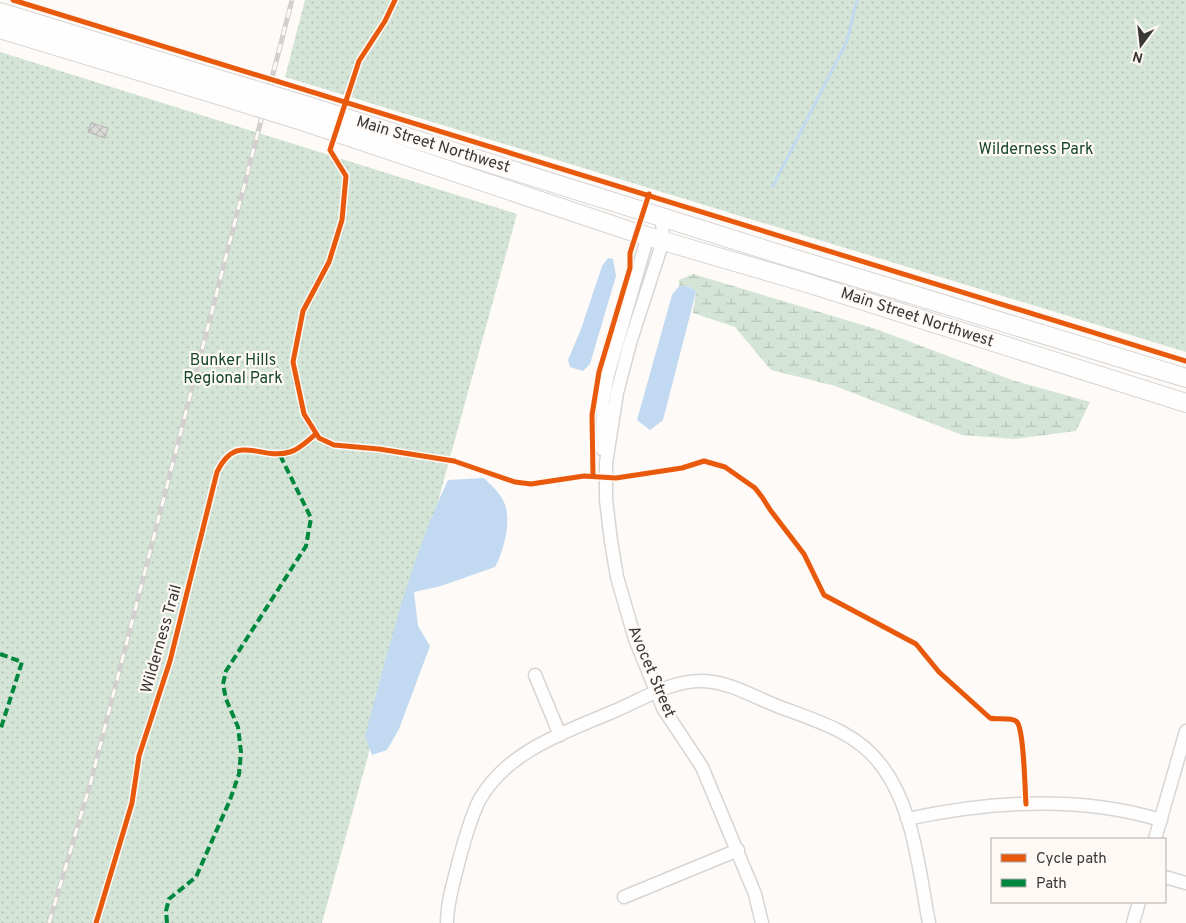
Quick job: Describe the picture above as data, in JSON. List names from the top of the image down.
{
  "streets": {
    "main road": ["Main Street Northwest"],
    "street": ["Avocet Street"],
    "cycle path": ["Wilderness Trail"]
  },
  "crossings": [
    ["Main Street Northwest", "Avocet Street"]
  ],
  "parks": ["Wilderness Park", "Bunker Hills Regional Park"],
  "legend": ["Cycle path", "Path"],
  "north": "bottom"
}
